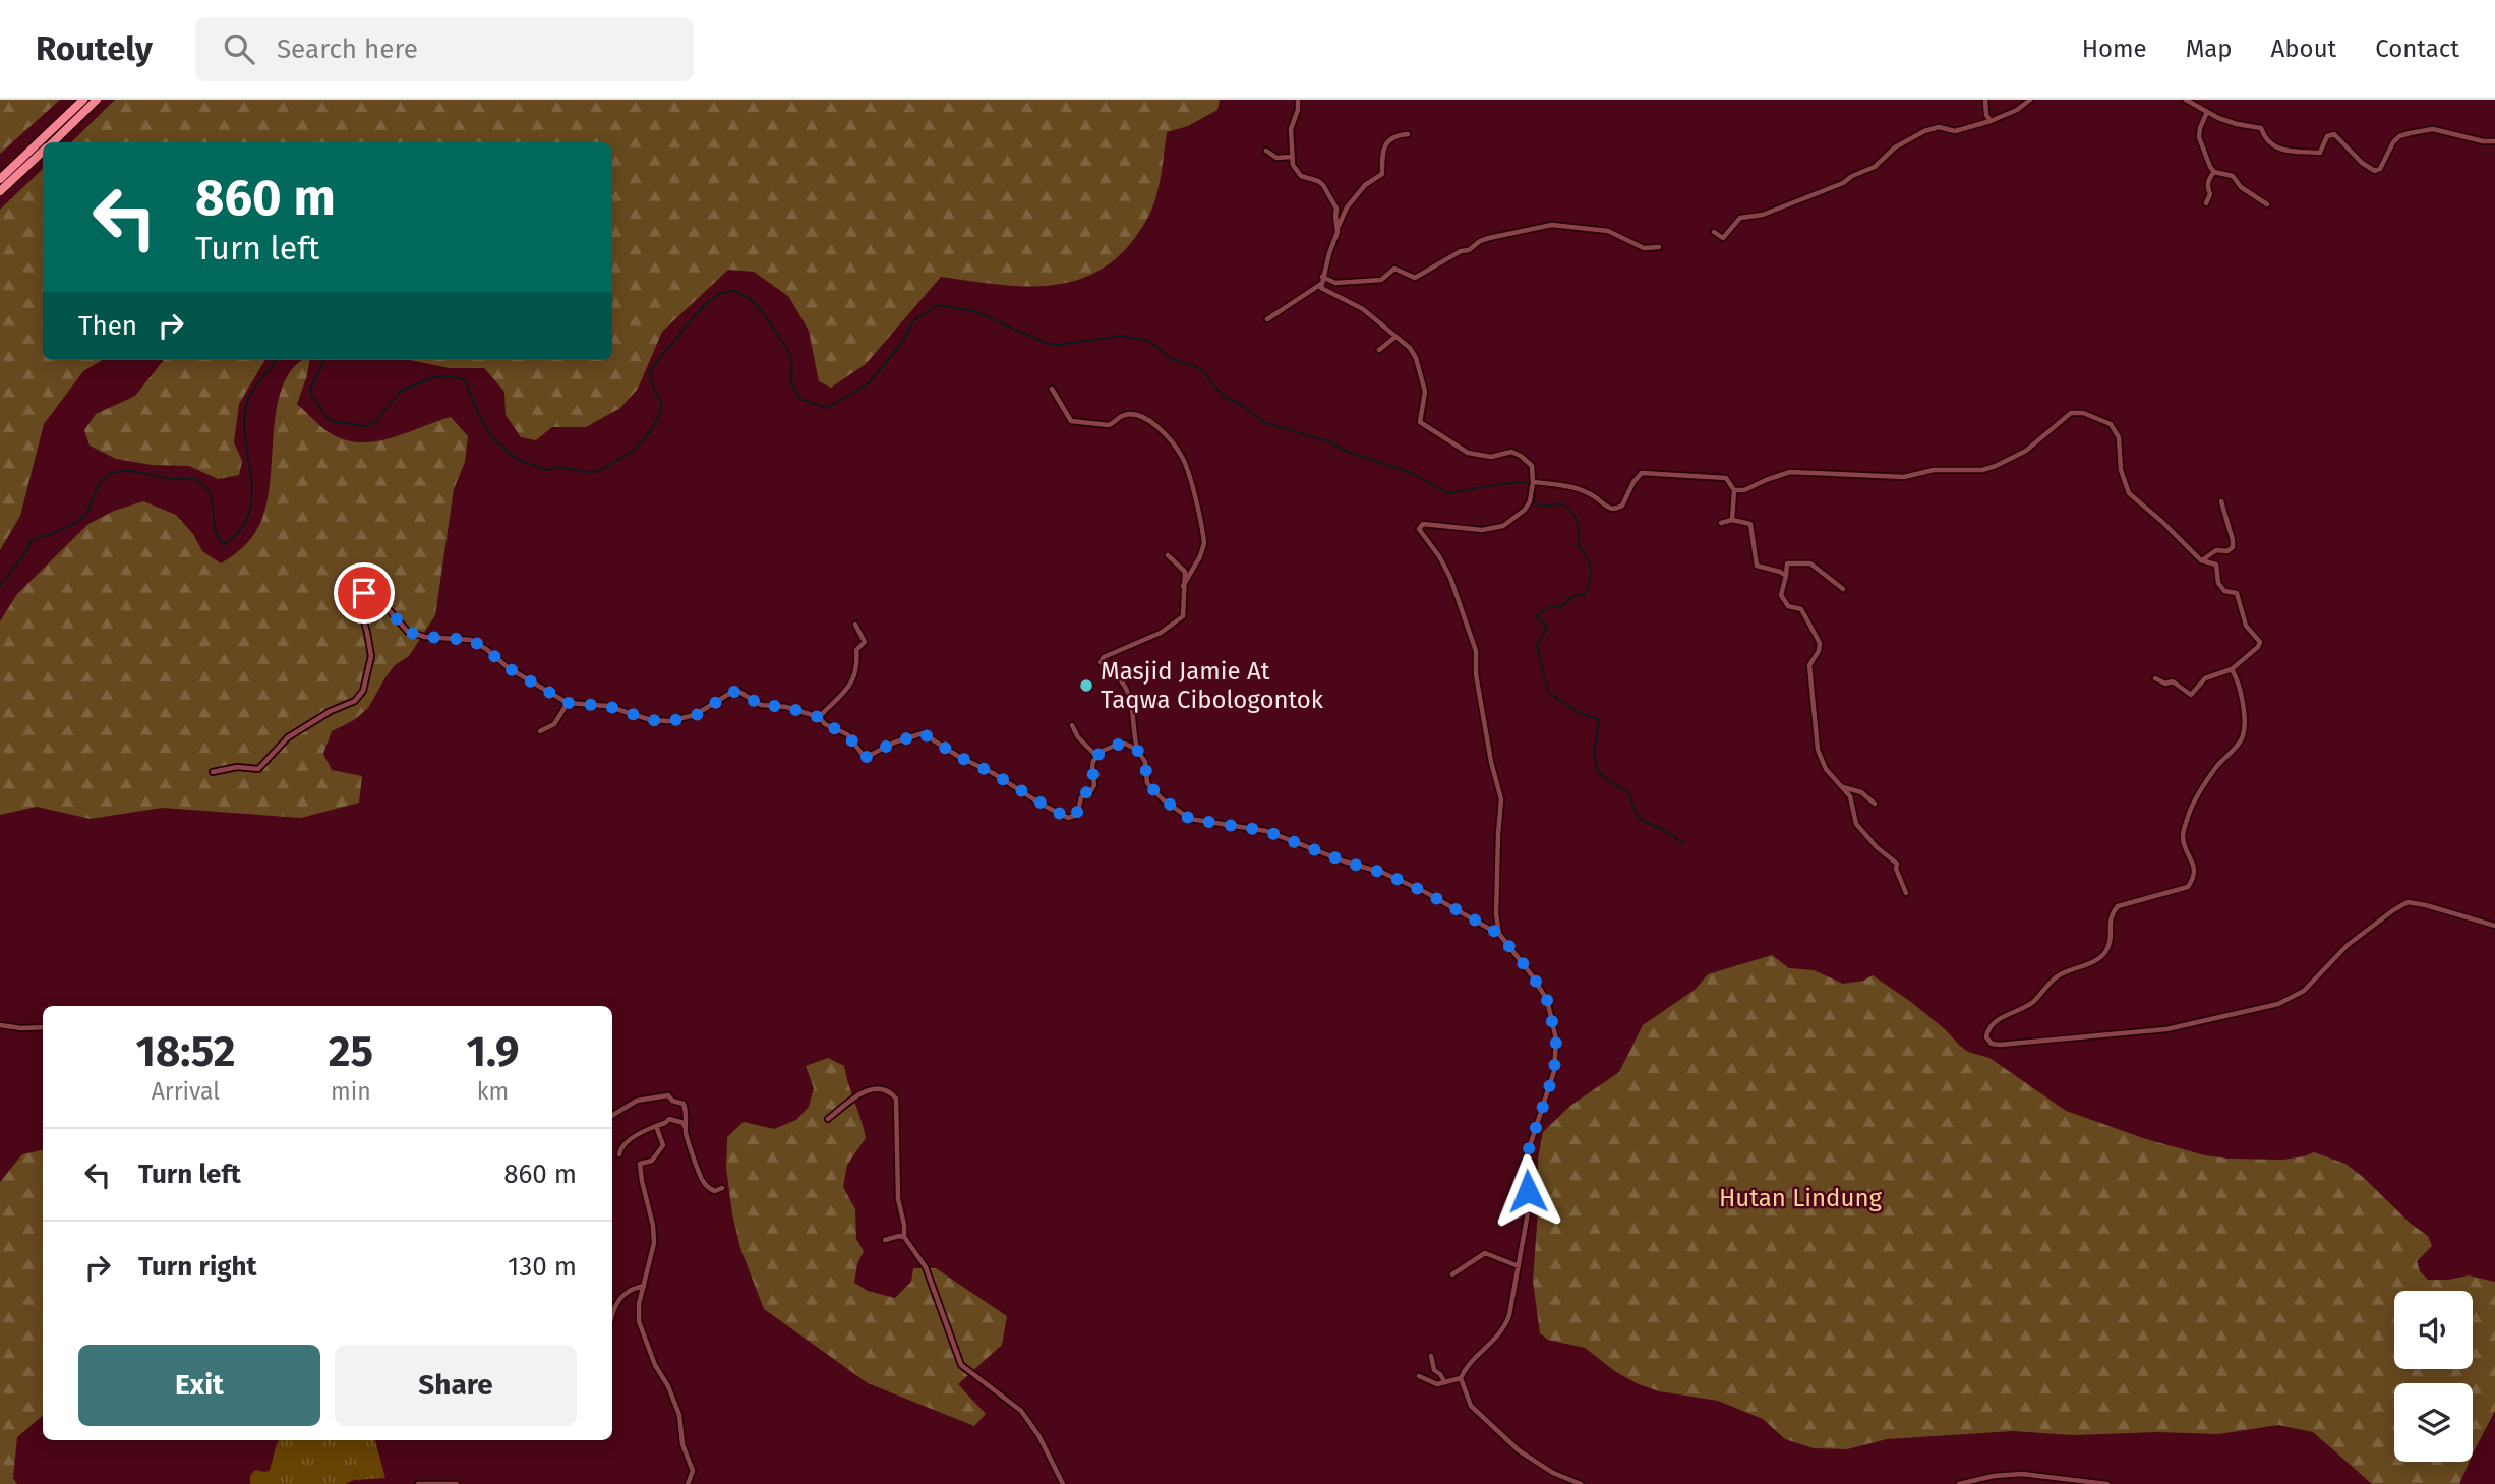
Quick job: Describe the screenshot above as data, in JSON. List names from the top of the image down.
{
  "parks": ["Hutan Lindung"],
  "places": ["Masjid Jamie At Taqwa Cibologontok"],
  "page": {
    "header": "Routely",
    "search": "Search here",
    "nav": [
      "Home",
      "Map",
      "About",
      "Contact"
    ],
    "turn": ["860 m", "Turn left"],
    "then": "Then",
    "eta": [
      "18:52",
      "Arrival",
      "25",
      "min",
      "1.9",
      "km"
    ],
    "list": [
      {
        "name": "Turn left",
        "value": "860 m"
      },
      {
        "name": "Turn right",
        "value": "130 m"
      }
    ],
    "buttons": ["Exit", "Share"]
  }
}
